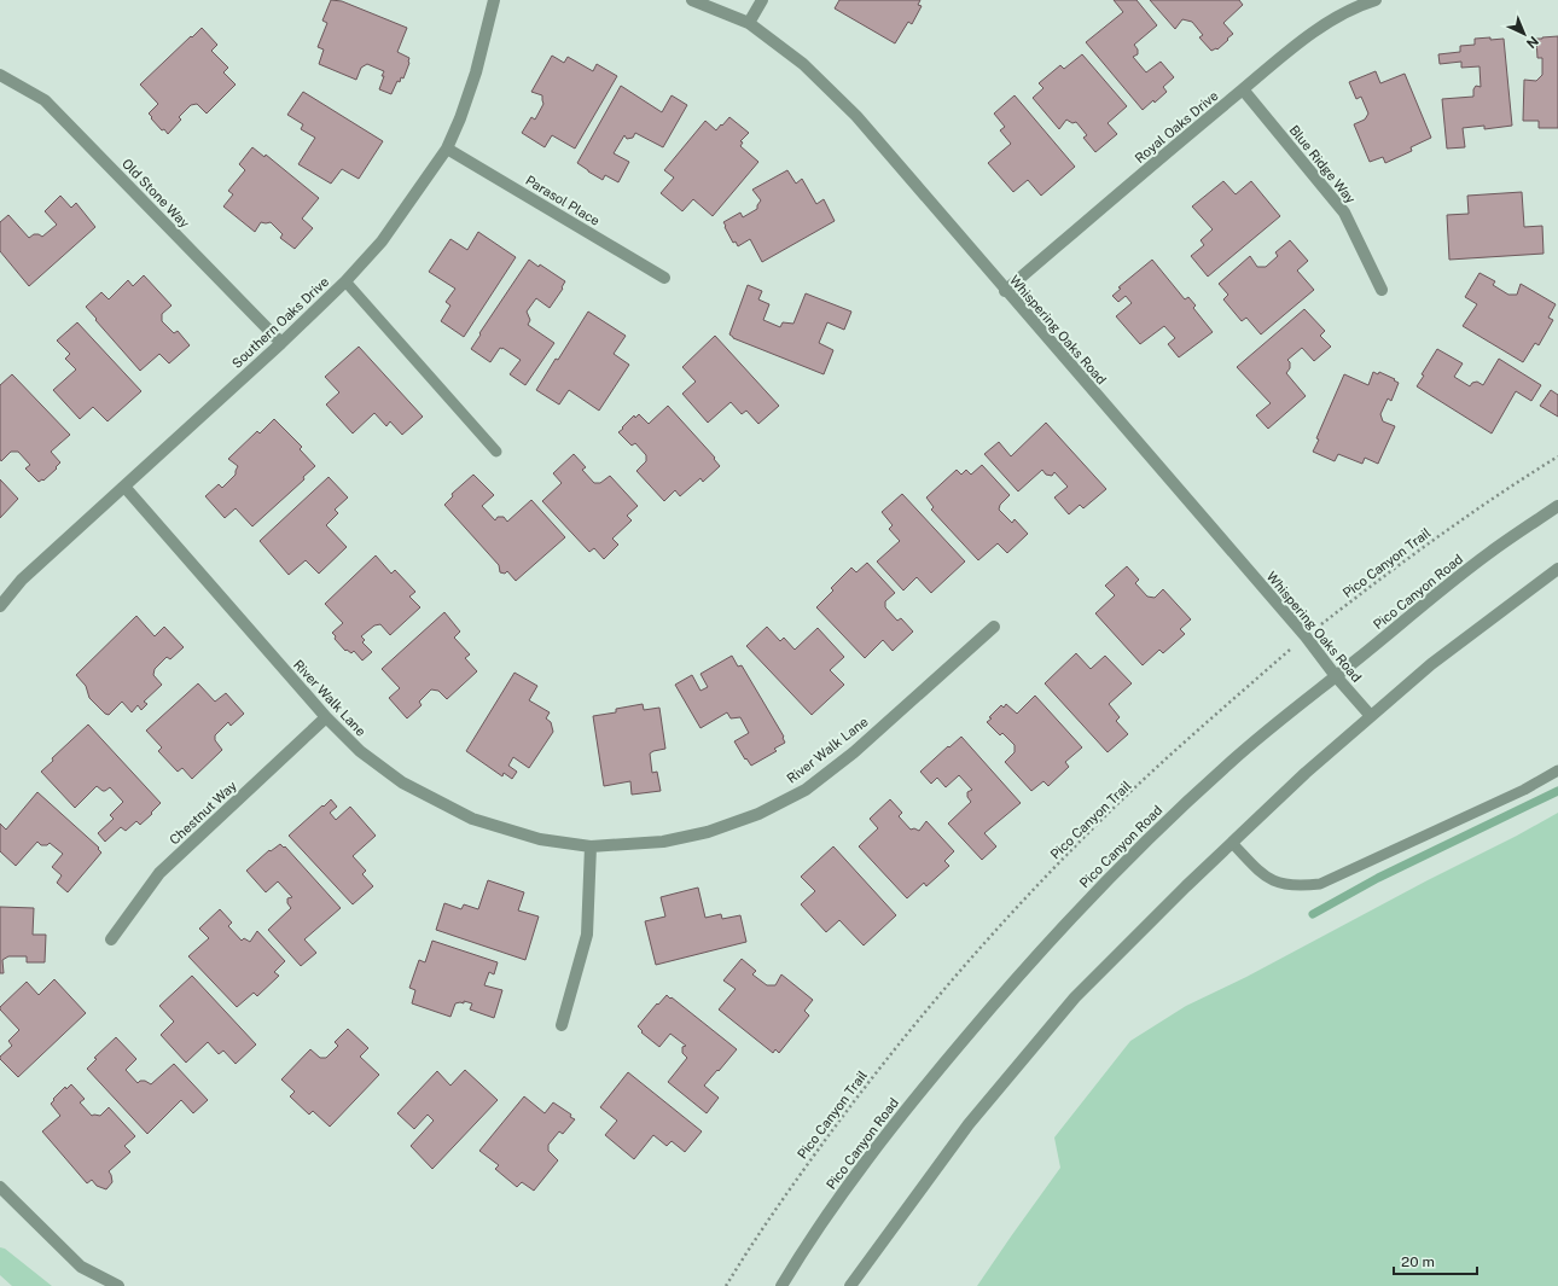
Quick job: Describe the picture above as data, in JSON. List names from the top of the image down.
{
  "streets": {
    "street": [
      "Royal Oaks Drive",
      "Blue Ridge Way",
      "Old Stone Way",
      "Parasol Place",
      "Southern Oaks Drive",
      "Whispering Oaks Road",
      "Pico Canyon Road",
      "River Walk Lane",
      "Chestnut Way"
    ],
    "path": ["Pico Canyon Trail"]
  },
  "crossings": [
    ["Royal Oaks Drive", "Blue Ridge Way"],
    ["Royal Oaks Drive", "Whispering Oaks Road"],
    ["Old Stone Way", "Southern Oaks Drive"],
    ["Parasol Place", "Southern Oaks Drive"],
    ["Southern Oaks Drive", "River Walk Lane"],
    ["Whispering Oaks Road", "Pico Canyon Trail"],
    ["Whispering Oaks Road", "Pico Canyon Road"],
    ["River Walk Lane", "Chestnut Way"]
  ],
  "scale_bar": "20 m",
  "north": "bottom right"
}
